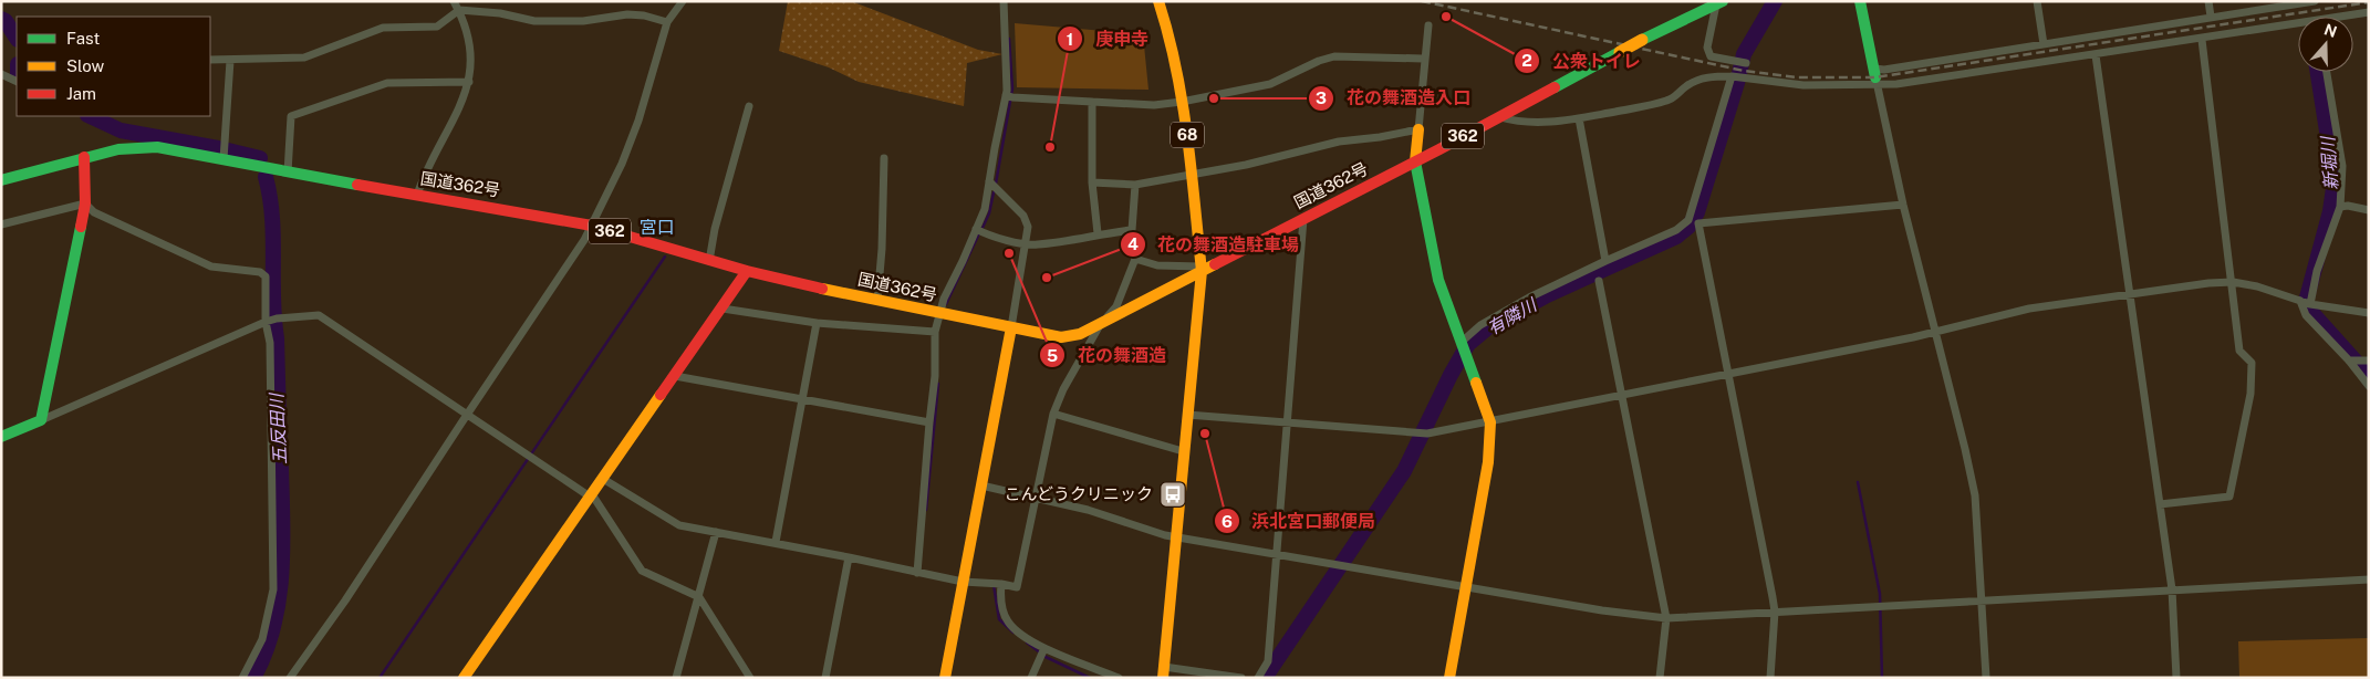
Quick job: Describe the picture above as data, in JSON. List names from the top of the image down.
{
  "streets": {
    "main road": ["68", "362", "国道362号"]
  },
  "crossings": [
    ["68", "国道362号"]
  ],
  "districts": ["宮口"],
  "water": ["新堀川", "有隣川", "五反田川"],
  "places": {
    "other": [
      "公衆トイレ",
      "花の舞酒造入口",
      "庚申寺",
      "花の舞酒造",
      "花の舞酒造駐車場",
      "浜北宮口郵便局"
    ],
    "bus stop": ["こんどうクリニック"]
  },
  "legend": ["Fast", "Slow", "Jam"],
  "north": "top"
}
